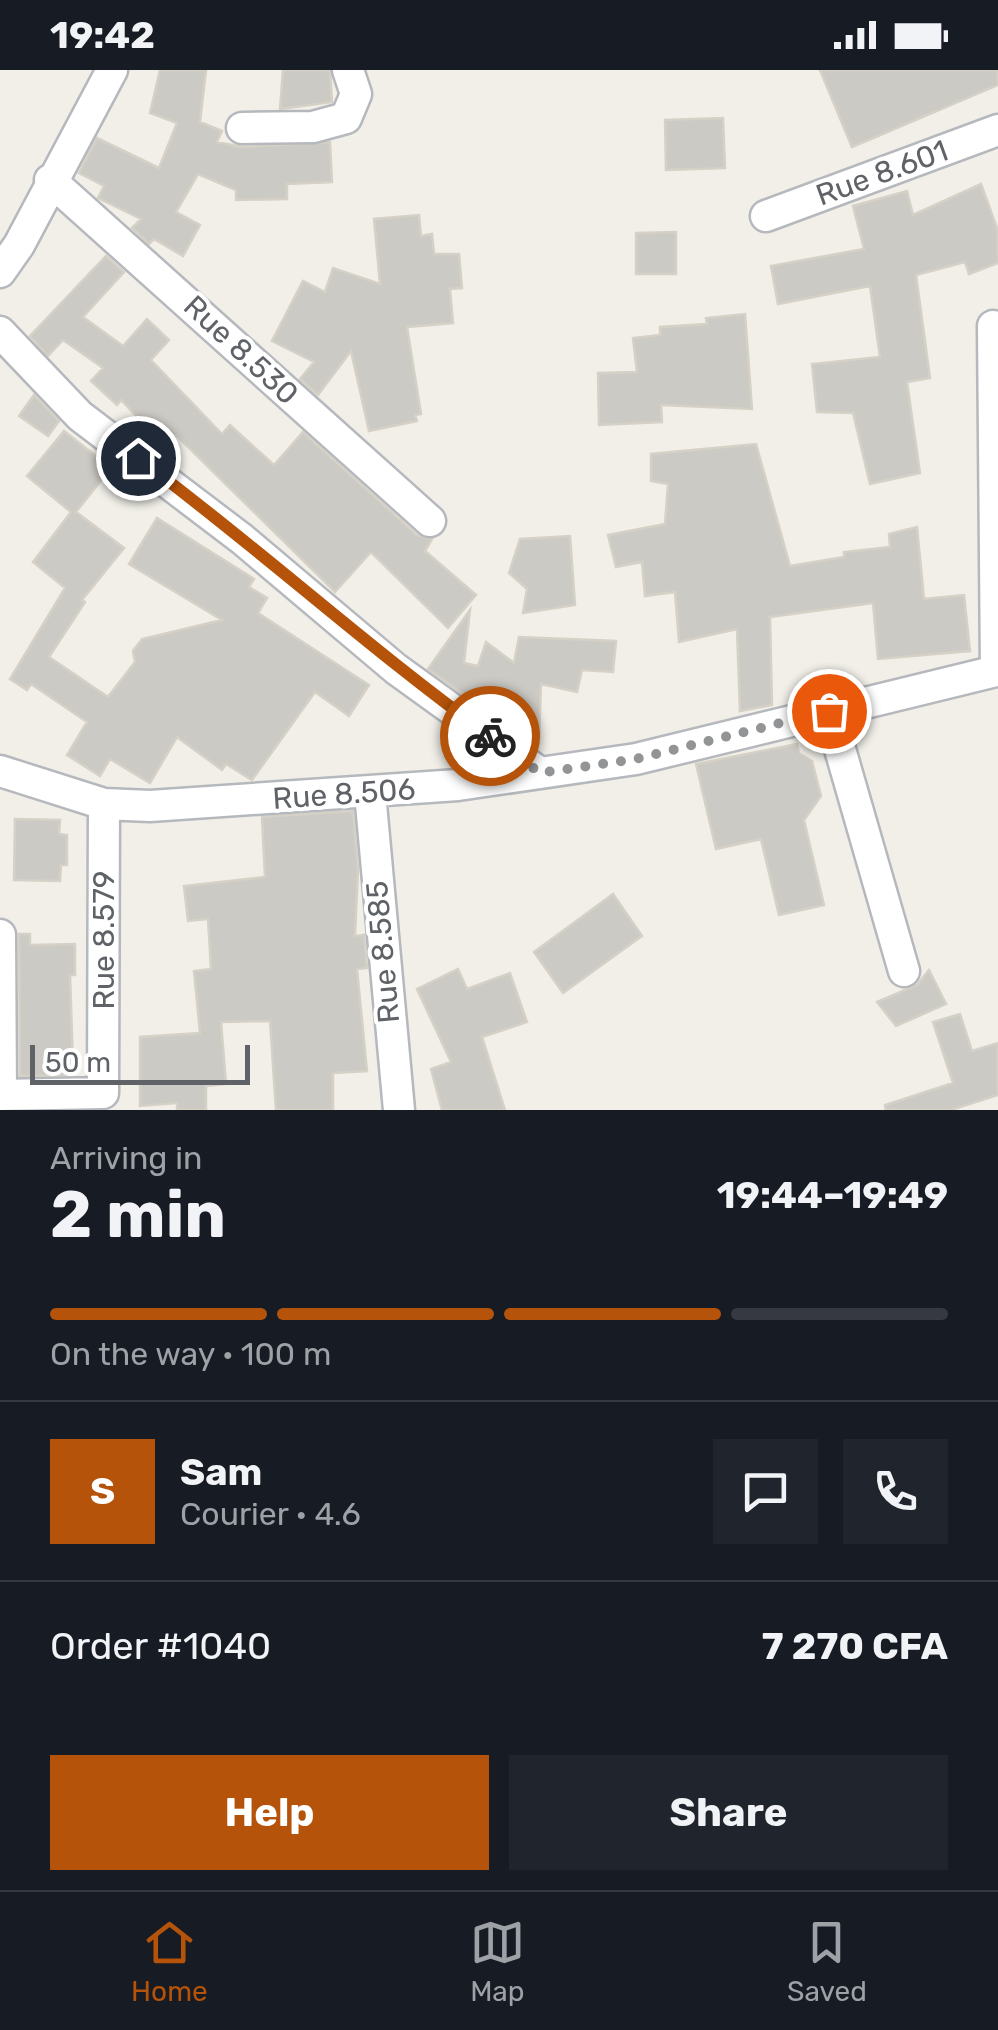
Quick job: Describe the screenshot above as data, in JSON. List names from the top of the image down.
{
  "streets": {
    "street": [
      "Rue 8.601",
      "Rue 8.530",
      "Rue 8.506",
      "Rue 8.579",
      "Rue 8.585"
    ]
  },
  "crossings": [
    ["Rue 8.506", "Rue 8.579"],
    ["Rue 8.506", "Rue 8.585"]
  ],
  "scale_bar": "50 m",
  "page": {
    "status": "19:42",
    "scale": "50 m",
    "heading": ["2 min", "Arriving in", "19:44–19:49"],
    "panel": [
      "Sam",
      "Courier · 4.6",
      "Order #1040",
      "7 270 CFA"
    ],
    "bar": "On the way · 100 m",
    "round": "S",
    "buttons": ["Help", "Share"],
    "tabs": ["Home", "Map", "Saved"]
  }
}
